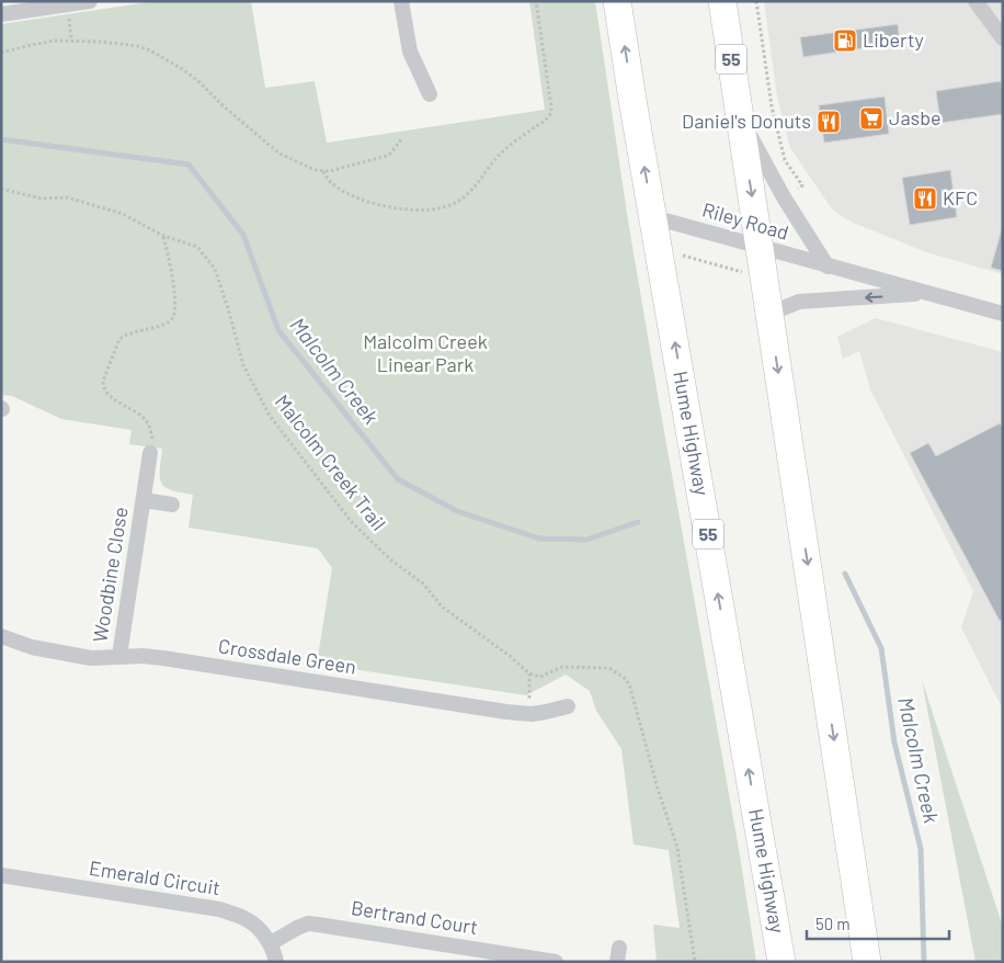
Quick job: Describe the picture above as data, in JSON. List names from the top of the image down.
{
  "streets": {
    "highway": ["55", "Hume Highway"],
    "street": [
      "Riley Road",
      "Woodbine Close",
      "Crossdale Green",
      "Emerald Circuit",
      "Bertrand Court"
    ],
    "path": ["Malcolm Creek Trail"]
  },
  "crossings": [
    ["55", "Riley Road"],
    ["Riley Road", "Hume Highway"],
    ["Woodbine Close", "Crossdale Green"],
    ["Emerald Circuit", "Bertrand Court"]
  ],
  "water": ["Malcolm Creek"],
  "parks": ["Malcolm Creek Linear Park"],
  "places": {
    "fuel station": ["Liberty"],
    "supermarket": ["Jasbe"],
    "restaurant": ["Daniel's Donuts", "KFC"]
  },
  "scale_bar": "50 m"
}
